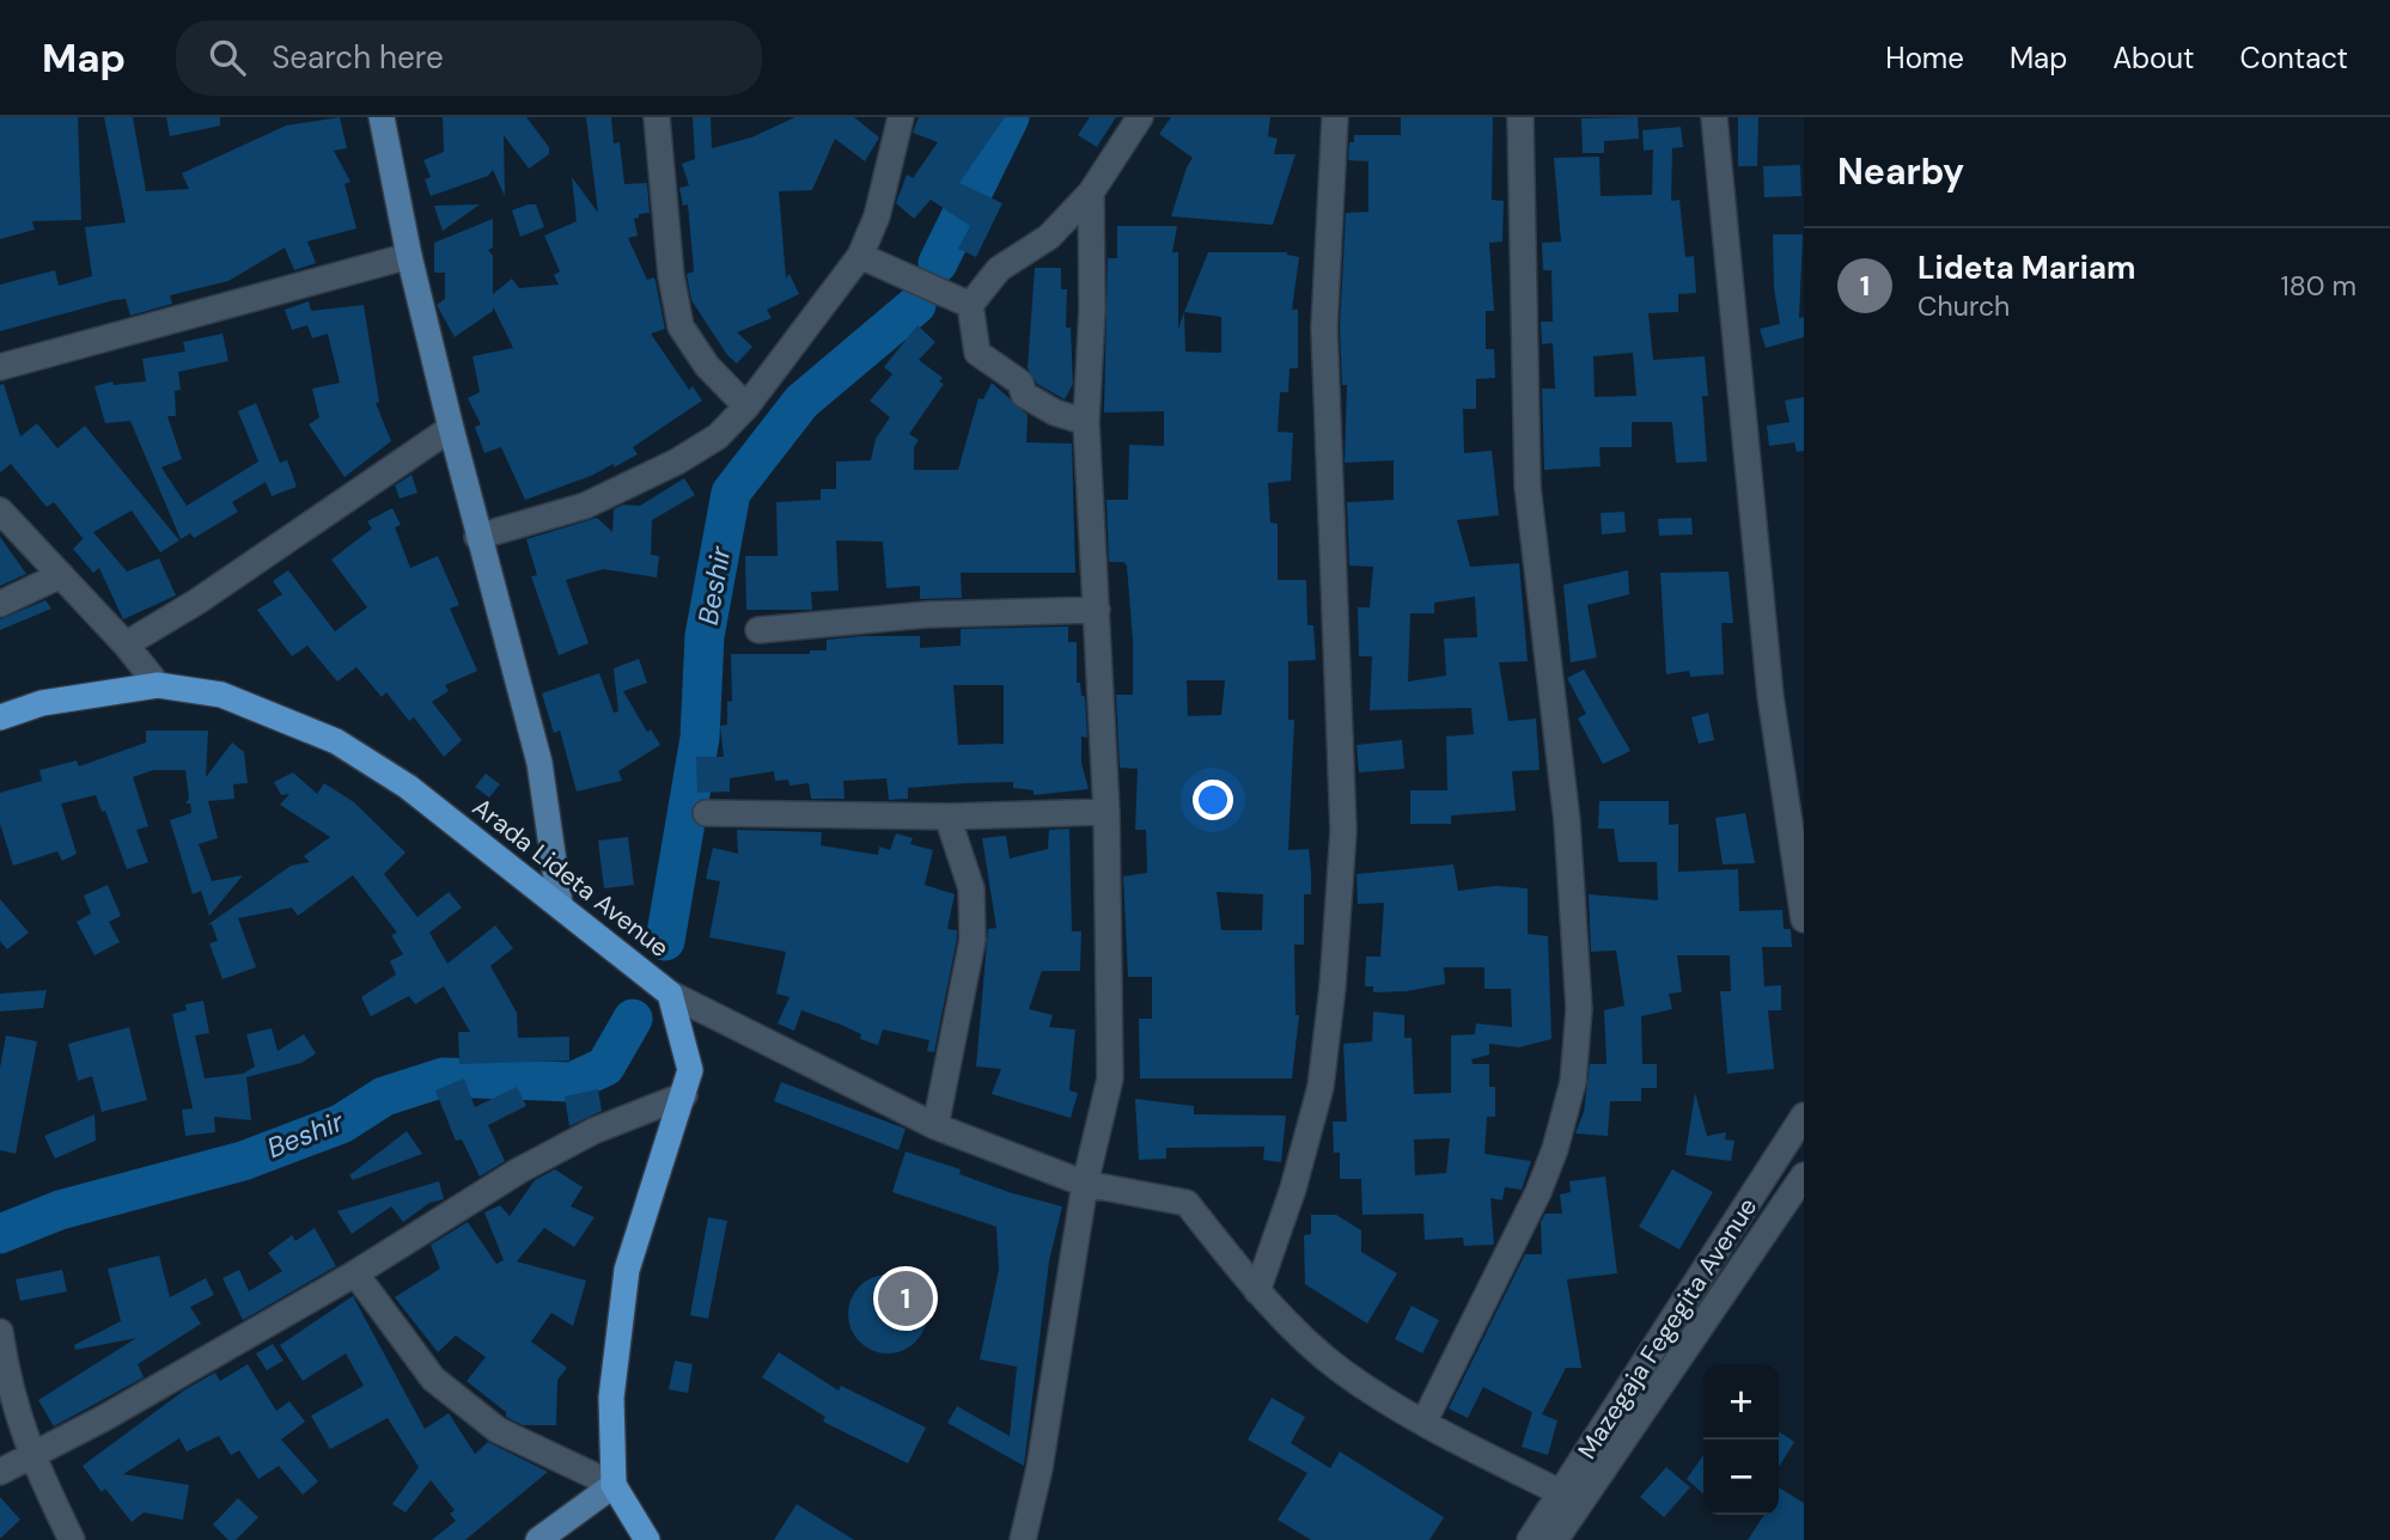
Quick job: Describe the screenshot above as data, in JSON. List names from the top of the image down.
{
  "streets": {
    "highway": ["Arada Lideta Avenue"],
    "street": ["Mazegaja Fegegita Avenue"]
  },
  "water": ["Beshir"],
  "page": {
    "header": "Map",
    "search": "Search here",
    "nav": [
      "Home",
      "Map",
      "About",
      "Contact"
    ],
    "heading": "Nearby",
    "list": [
      {
        "mark": "1",
        "name": "Lideta Mariam",
        "note": "Church",
        "value": "180 m"
      }
    ],
    "pins": "1",
    "map_buttons": ["+", "−"]
  }
}
